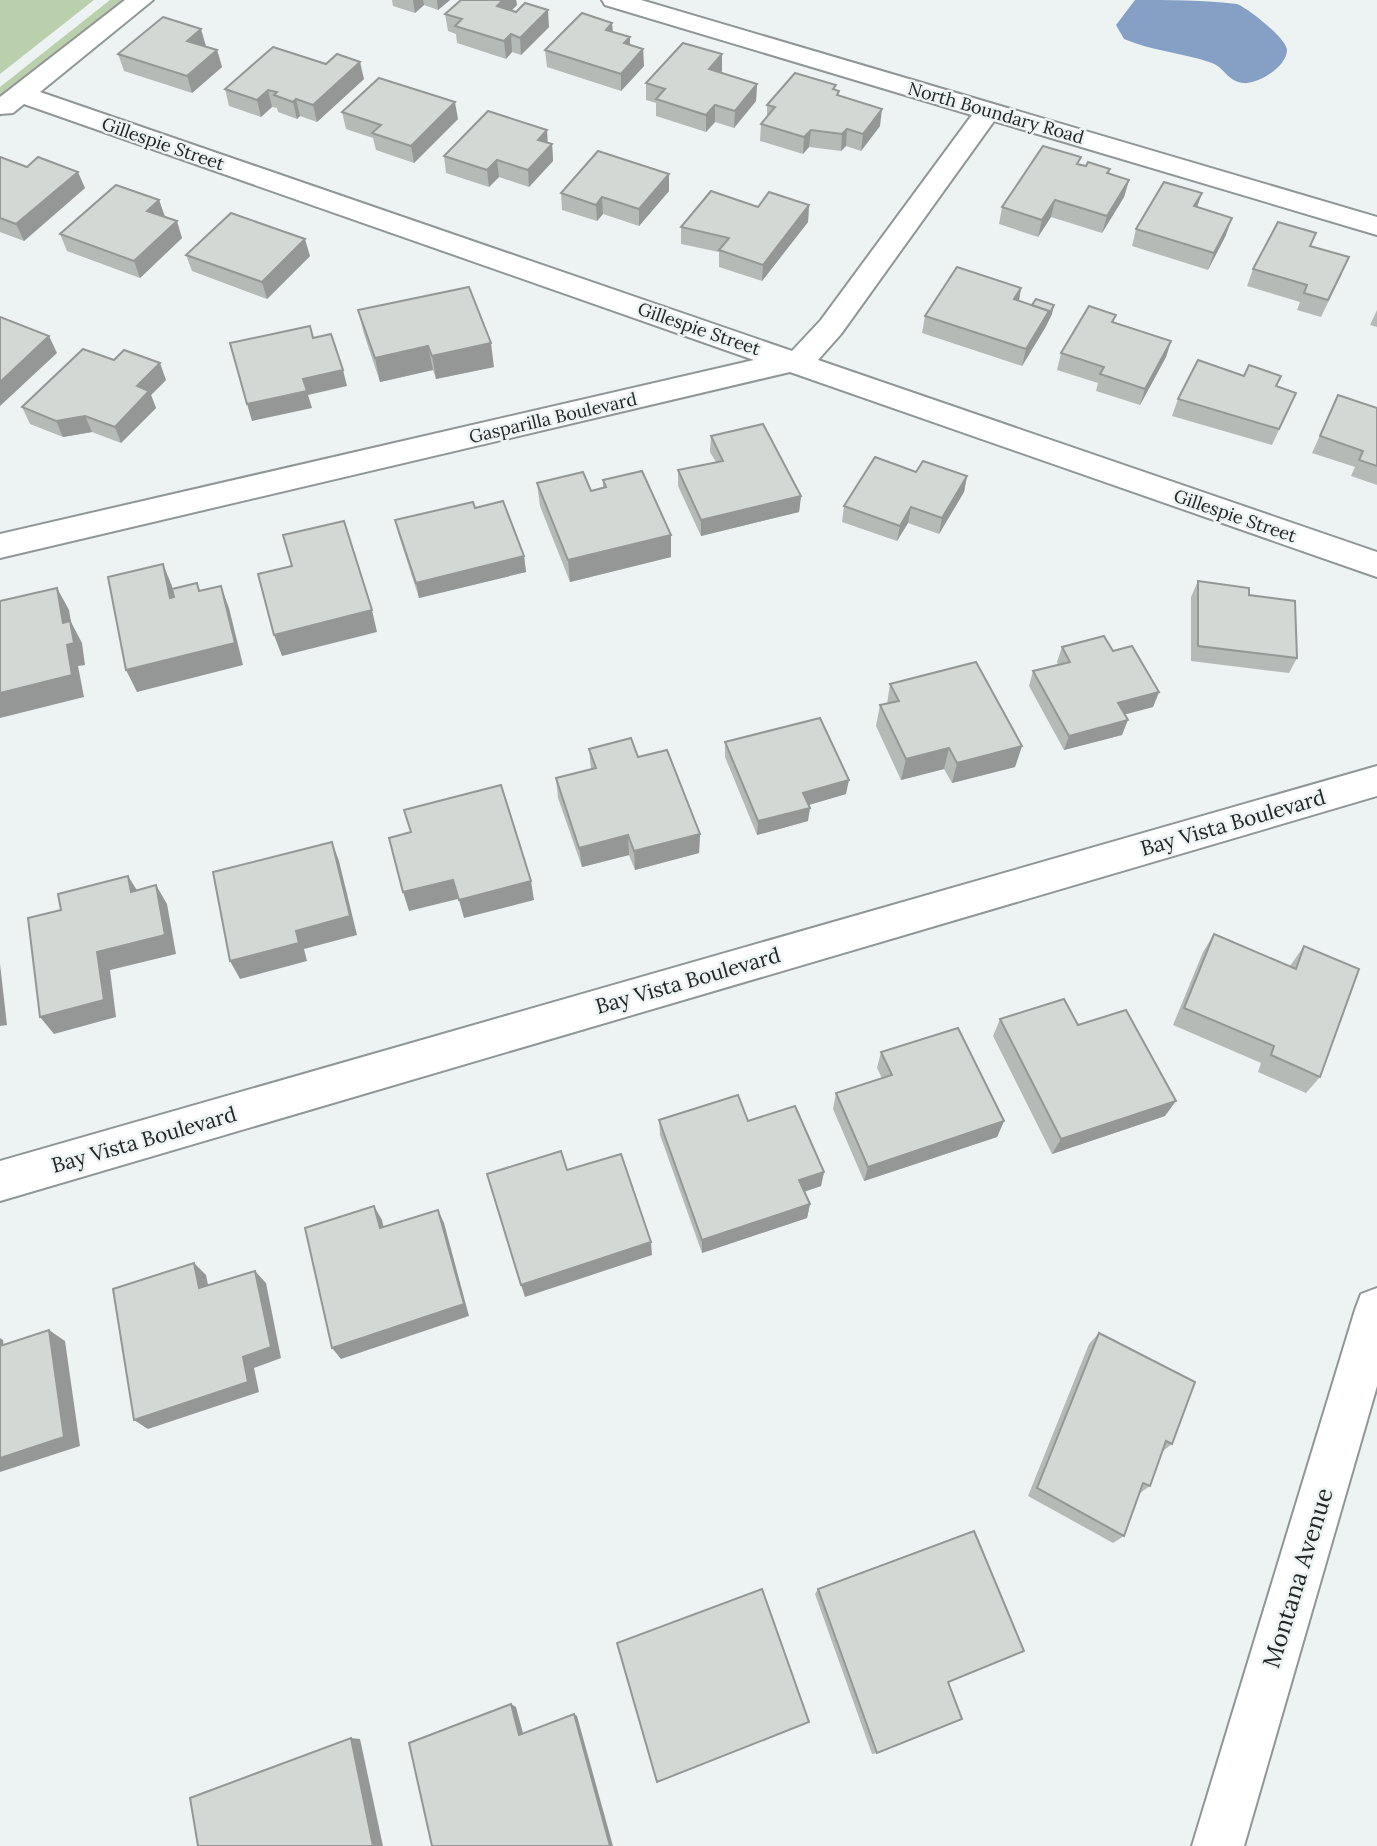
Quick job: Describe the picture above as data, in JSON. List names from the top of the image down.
{
  "streets": {
    "street": [
      "North Boundary Road",
      "Gillespie Street",
      "Gasparilla Boulevard",
      "Bay Vista Boulevard",
      "Montana Avenue"
    ]
  },
  "crossings": [
    ["North Boundary Road", "Gasparilla Boulevard"],
    ["Gillespie Street", "Gasparilla Boulevard"]
  ]
}
